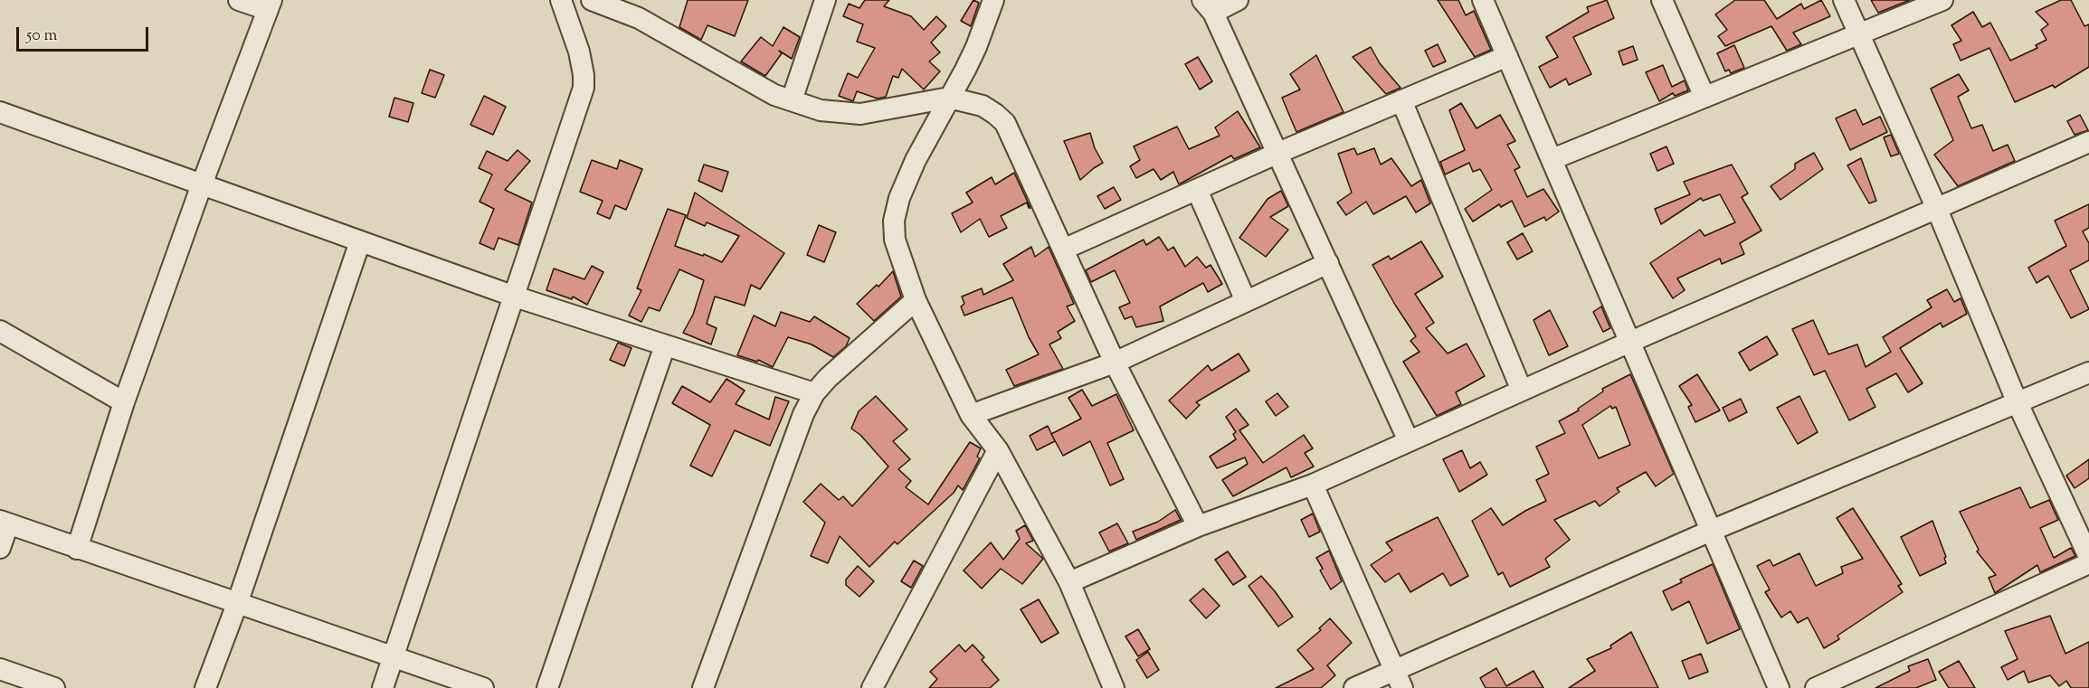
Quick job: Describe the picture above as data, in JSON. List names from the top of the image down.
{
  "scale_bar": "50 m"
}
